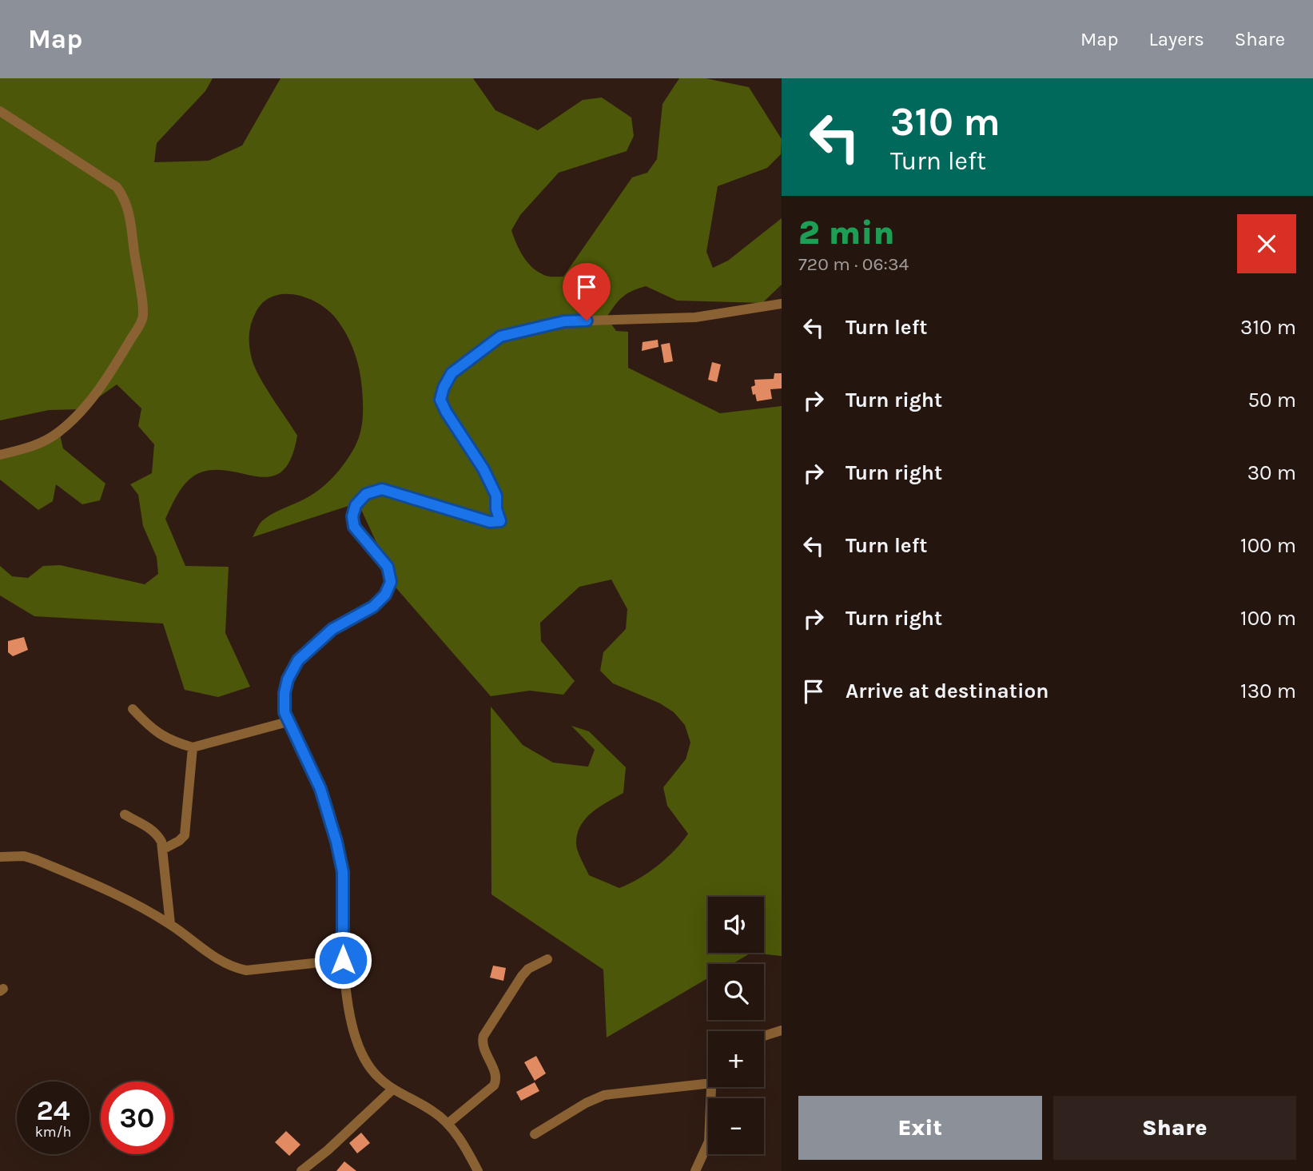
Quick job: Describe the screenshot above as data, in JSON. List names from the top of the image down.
{
  "page": {
    "header": "Map",
    "nav": ["Map", "Layers", "Share"],
    "turn": ["310 m", "Turn left"],
    "heading": ["2 min", "720 m · 06:34"],
    "list": [
      {
        "name": "Turn left",
        "value": "310 m"
      },
      {
        "name": "Turn right",
        "value": "50 m"
      },
      {
        "name": "Turn right",
        "value": "30 m"
      },
      {
        "name": "Turn left",
        "value": "100 m"
      },
      {
        "name": "Turn right",
        "value": "100 m"
      },
      {
        "name": "Arrive at destination",
        "value": "130 m"
      }
    ],
    "map_buttons": ["+", "−"],
    "speed": "24 km/h",
    "limit": "30",
    "buttons": ["Exit", "Share"]
  }
}
